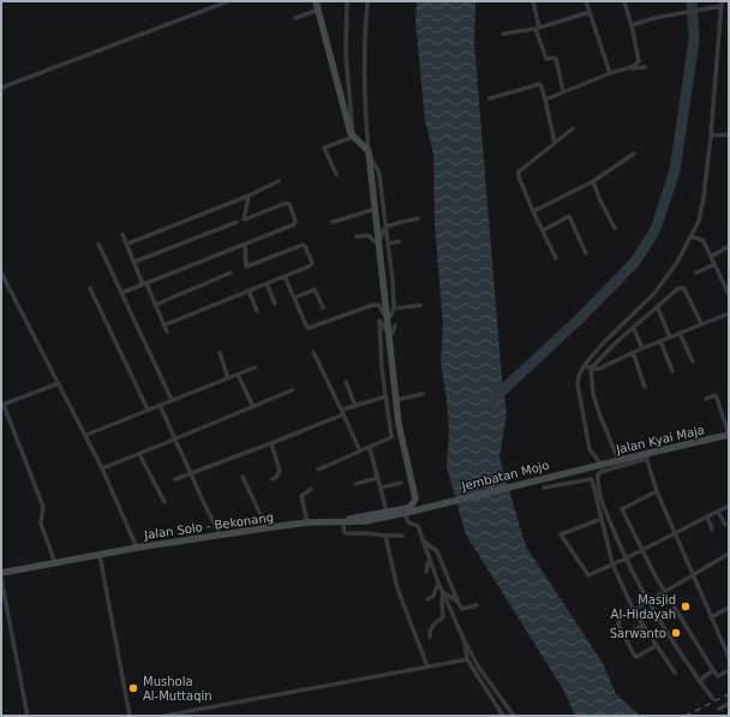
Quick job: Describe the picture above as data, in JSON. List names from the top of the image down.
{
  "streets": {
    "main road": ["Jalan Kyai Maja", "Jembatan Mojo", "Jalan Solo - Bekonang"]
  },
  "crossings": [
    ["Jalan Kyai Maja", "Jembatan Mojo"],
    ["Jembatan Mojo", "Jalan Solo - Bekonang"]
  ],
  "places": ["Masjid Al-Hidayah", "Sarwanto", "Mushola Al-Muttaqin"]
}
